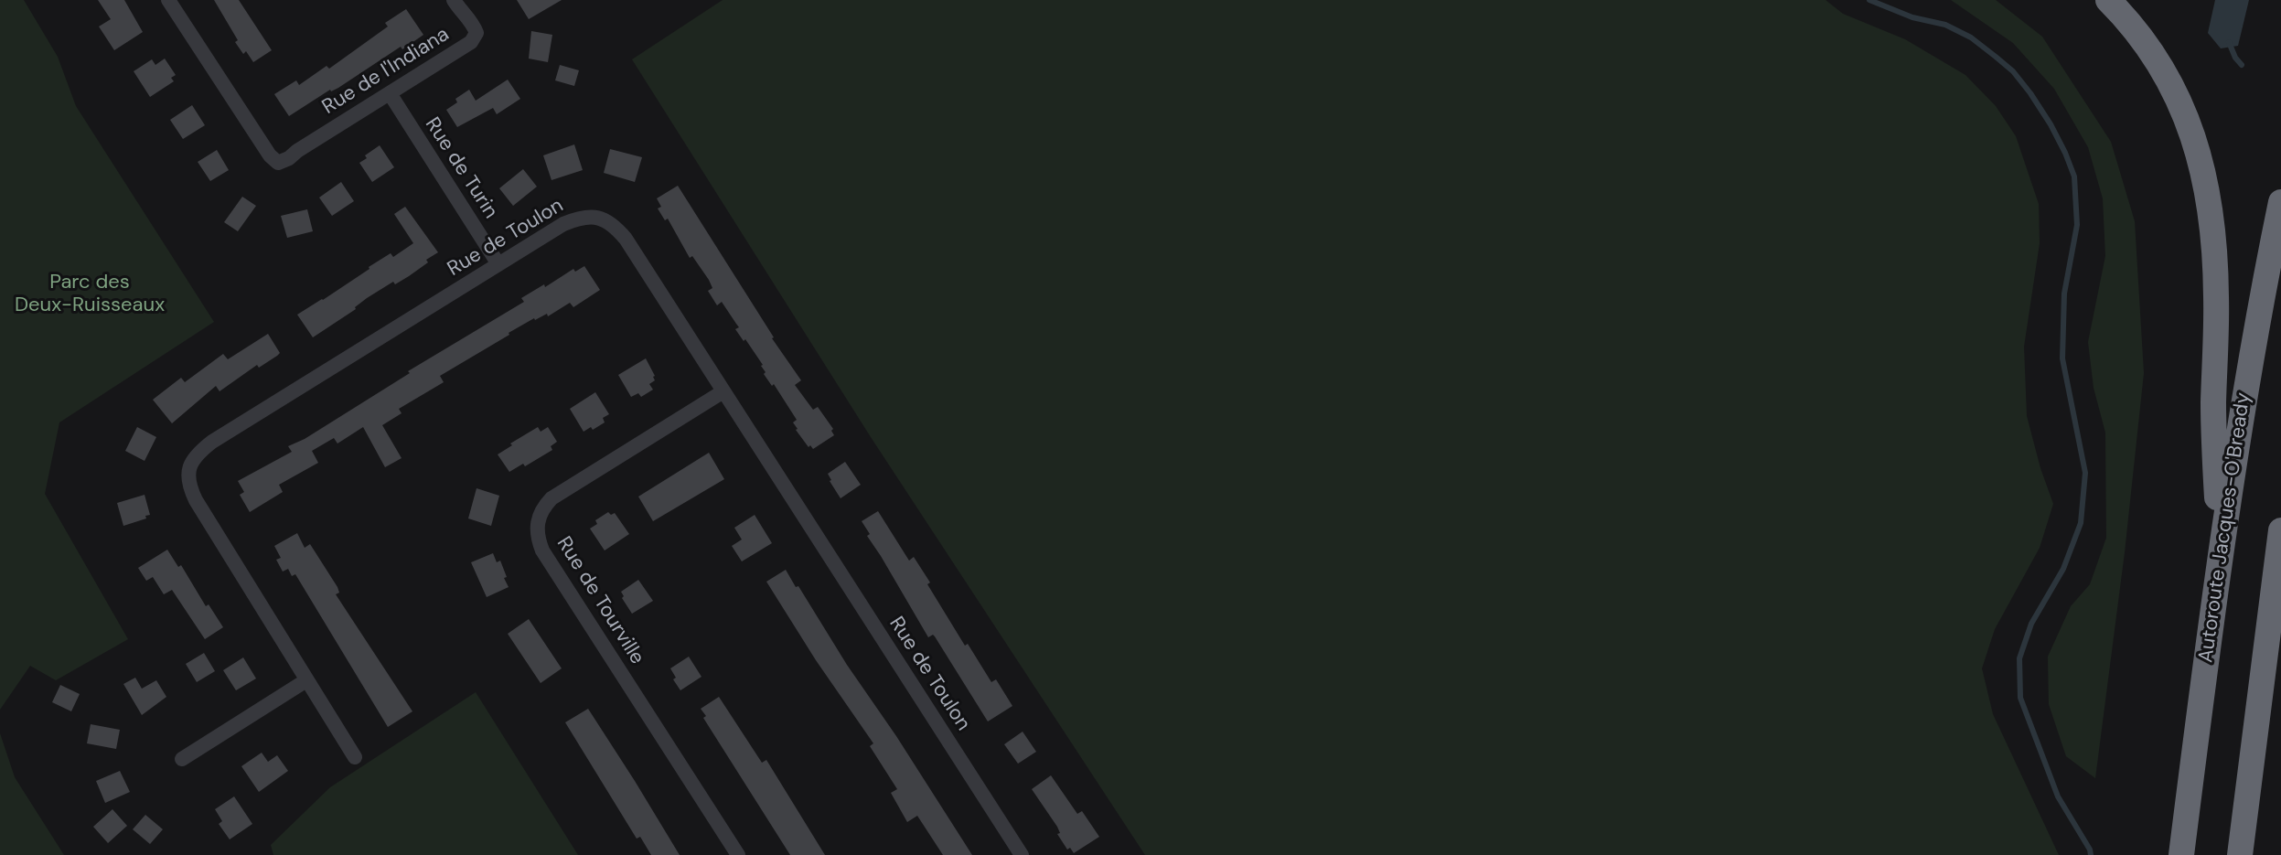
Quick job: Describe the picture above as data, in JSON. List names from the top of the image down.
{
  "streets": {
    "highway": ["Autoroute Jacques-O'Bready"],
    "street": [
      "Rue de l'Indiana",
      "Rue de Turin",
      "Rue de Toulon",
      "Rue de Tourville"
    ]
  },
  "crossings": [
    ["Rue de l'Indiana", "Rue de Turin"],
    ["Rue de Turin", "Rue de Toulon"],
    ["Rue de Toulon", "Rue de Tourville"]
  ],
  "parks": ["Parc des Deux-Ruisseaux"]
}
